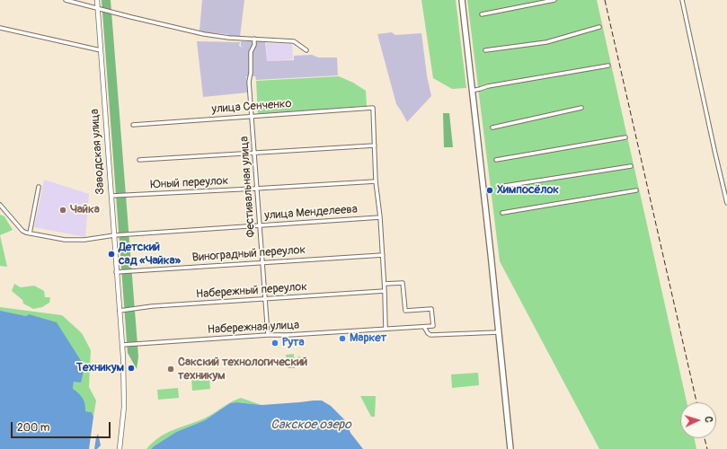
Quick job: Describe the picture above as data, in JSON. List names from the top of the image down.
{
  "streets": {
    "street": [
      "улица Сенченко",
      "Заводская улица",
      "Юный переулок",
      "Фестивальная улица",
      "улица Менделеева",
      "Виноградный переулок",
      "Набережный переулок",
      "Набережная улица"
    ]
  },
  "crossings": [
    ["улица Сенченко", "Фестивальная улица"],
    ["Заводская улица", "Юный переулок"],
    ["Заводская улица", "улица Менделеева"],
    ["Заводская улица", "Виноградный переулок"],
    ["Заводская улица", "Набережный переулок"],
    ["Заводская улица", "Набережная улица"],
    ["Юный переулок", "Фестивальная улица"],
    ["Фестивальная улица", "улица Менделеева"],
    ["Фестивальная улица", "Виноградный переулок"],
    ["Фестивальная улица", "Набережный переулок"],
    ["Фестивальная улица", "Набережная улица"]
  ],
  "water": ["Сакское озеро"],
  "places": [
    "Химпосёлок",
    "Чайка",
    "Детский сад «Чайка»",
    "Маркет",
    "Рута",
    "Техникум",
    "Сакский технологический техникум"
  ],
  "scale_bar": "200 m",
  "north": "right"
}
